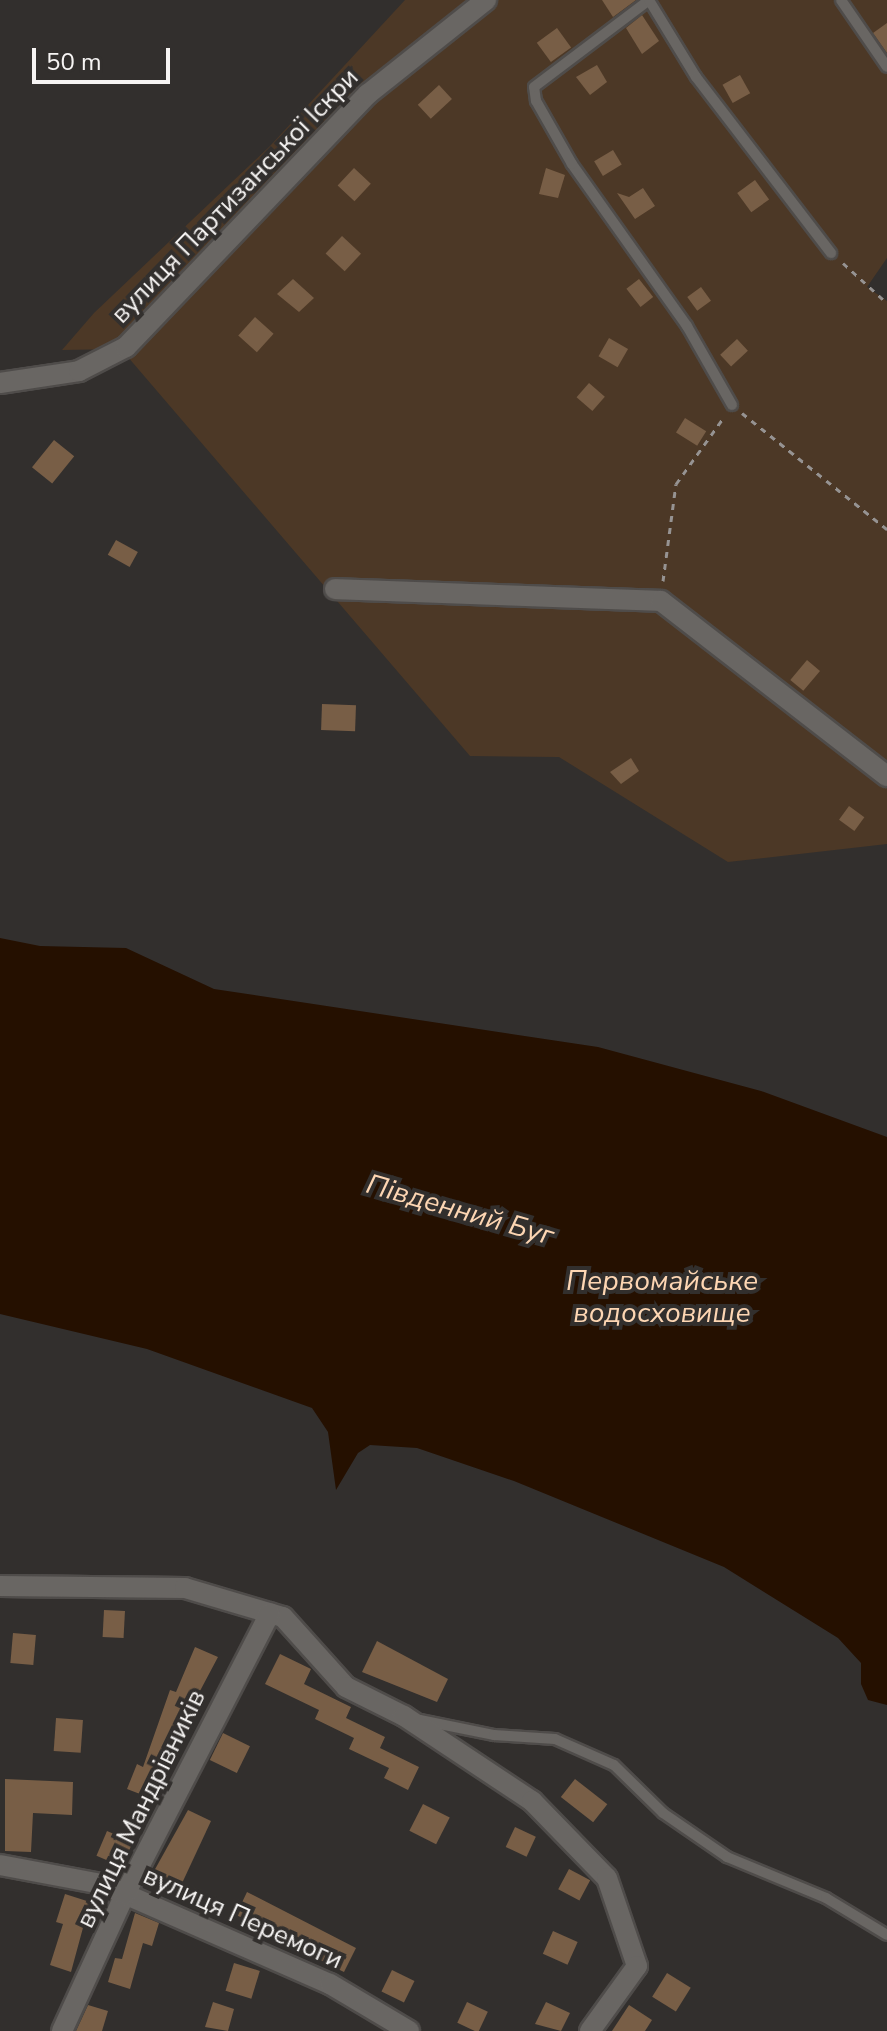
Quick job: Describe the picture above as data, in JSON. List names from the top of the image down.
{
  "streets": {
    "street": ["вулиця Партизанської Іскри", "вулиця Мандрівників", "вулиця Перемоги"]
  },
  "crossings": [
    ["вулиця Мандрівників", "вулиця Перемоги"]
  ],
  "water": ["Південний Буг", "Первомайське водосховище"],
  "scale_bar": "50 m"
}
